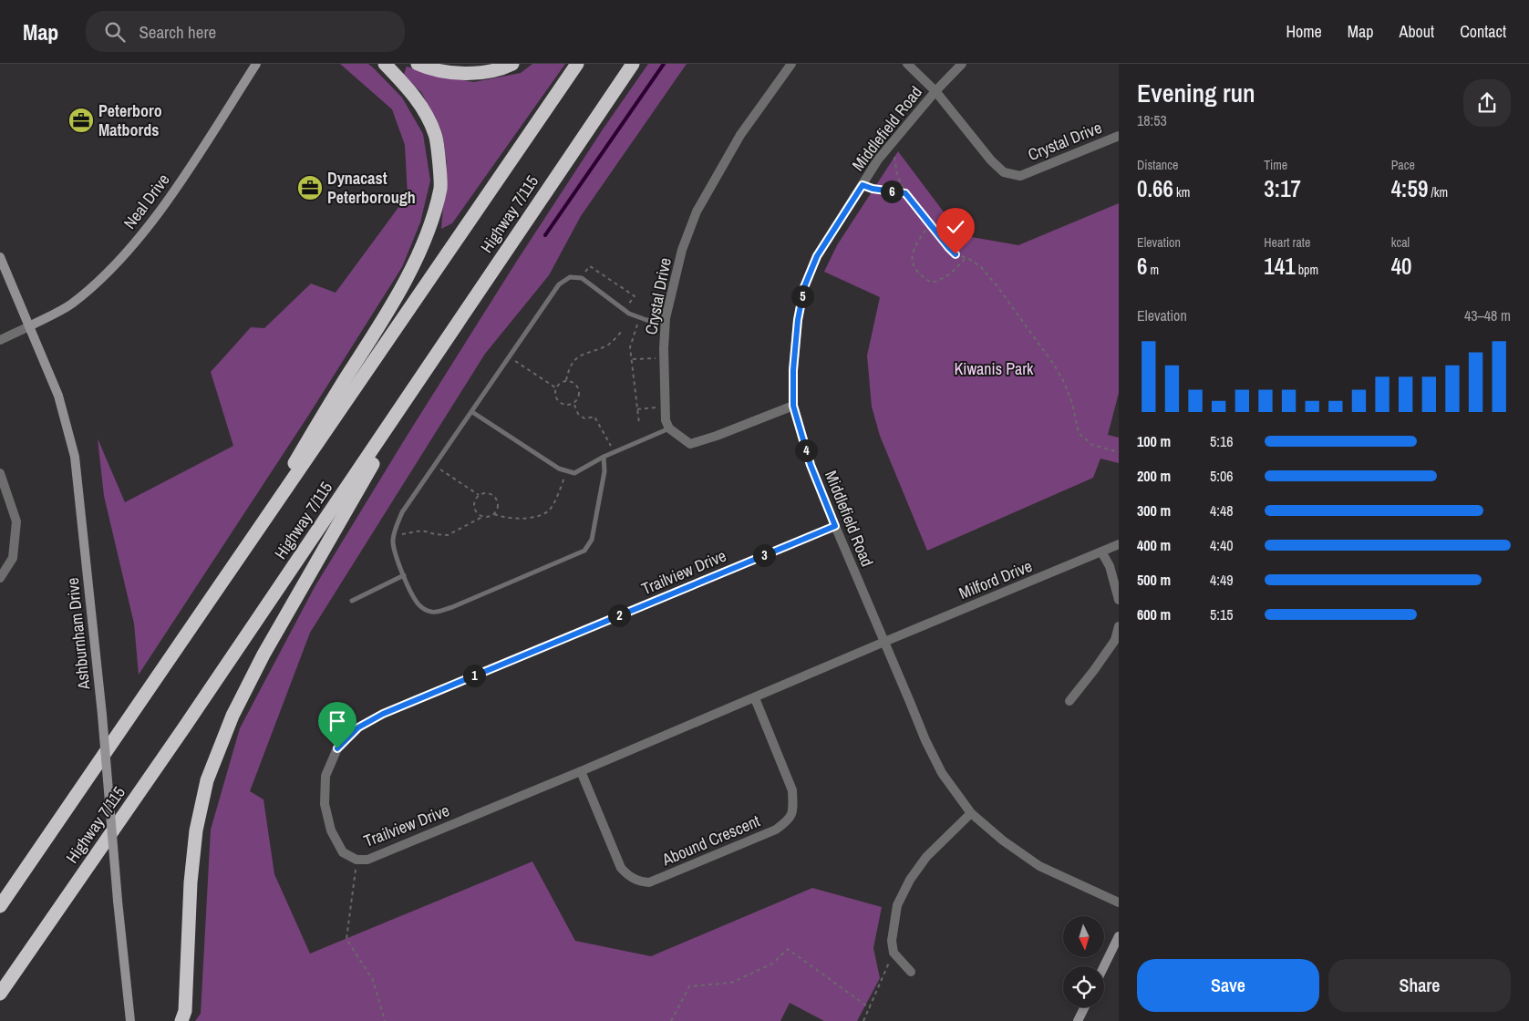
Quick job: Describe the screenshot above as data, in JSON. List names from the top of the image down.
{
  "streets": {
    "highway": ["Highway 7/115"],
    "main road": ["Neal Drive", "Ashburnham Drive"],
    "street": [
      "Middlefield Road",
      "Crystal Drive",
      "Trailview Drive",
      "Milford Drive",
      "Abound Crescent"
    ]
  },
  "crossings": [
    ["Middlefield Road", "Crystal Drive"],
    ["Middlefield Road", "Trailview Drive"],
    ["Middlefield Road", "Milford Drive"],
    ["Neal Drive", "Ashburnham Drive"],
    ["Trailview Drive", "Milford Drive"],
    ["Trailview Drive", "Abound Crescent"]
  ],
  "parks": ["Kiwanis Park"],
  "places": {
    "office": ["Peterboro Matbords", "Dynacast Peterborough"]
  },
  "north": "bottom",
  "page": {
    "header": "Map",
    "search": "Search here",
    "nav": [
      "Home",
      "Map",
      "About",
      "Contact"
    ],
    "heading": ["Evening run", "18:53"],
    "stats": [
      ["Distance", "0.66 km"],
      ["Time", "3:17"],
      ["Pace", "4:59 /km"],
      ["Elevation", "6 m"],
      ["Heart rate", "141 bpm"],
      ["kcal", "40"]
    ],
    "pins": [
      "6",
      "5",
      "4",
      "3",
      "2",
      "1"
    ],
    "chart": ["Elevation", "43–48 m"],
    "list": [
      {
        "name": "100 m",
        "note": "5:16"
      },
      {
        "name": "200 m",
        "note": "5:06"
      },
      {
        "name": "300 m",
        "note": "4:48"
      },
      {
        "name": "400 m",
        "note": "4:40"
      },
      {
        "name": "500 m",
        "note": "4:49"
      },
      {
        "name": "600 m",
        "note": "5:15"
      }
    ],
    "buttons": ["Save", "Share"]
  }
}
